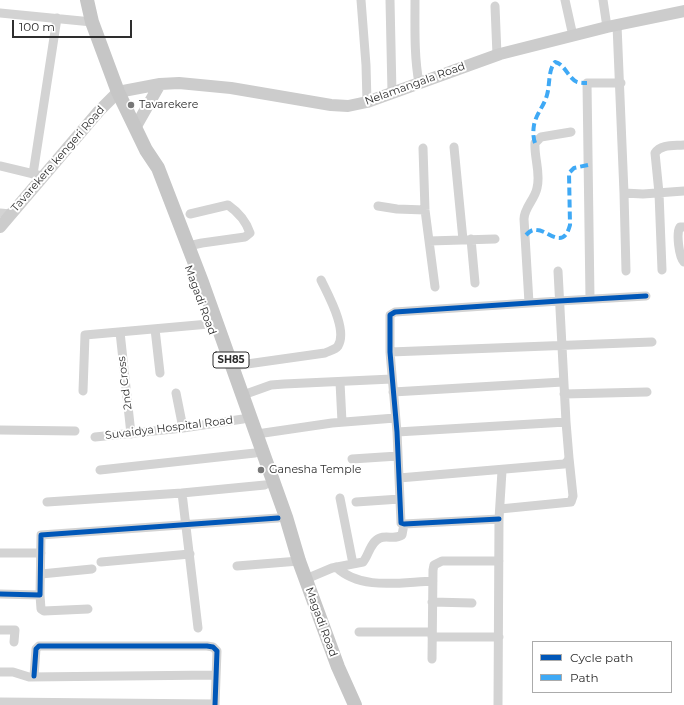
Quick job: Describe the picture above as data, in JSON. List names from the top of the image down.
{
  "streets": {
    "main road": [
      "Nelamangala Road",
      "Tavarekere kengeri Road",
      "Magadi Road",
      "SH85"
    ],
    "street": ["2nd Cross", "Suvaidya Hospital Road"]
  },
  "crossings": [
    ["Nelamangala Road", "Tavarekere kengeri Road"],
    ["Nelamangala Road", "Magadi Road"],
    ["Tavarekere kengeri Road", "Magadi Road"],
    ["Magadi Road", "Suvaidya Hospital Road"],
    ["2nd Cross", "Suvaidya Hospital Road"]
  ],
  "places": ["Tavarekere", "Ganesha Temple"],
  "legend": ["Cycle path", "Path"],
  "scale_bar": "100 m"
}
